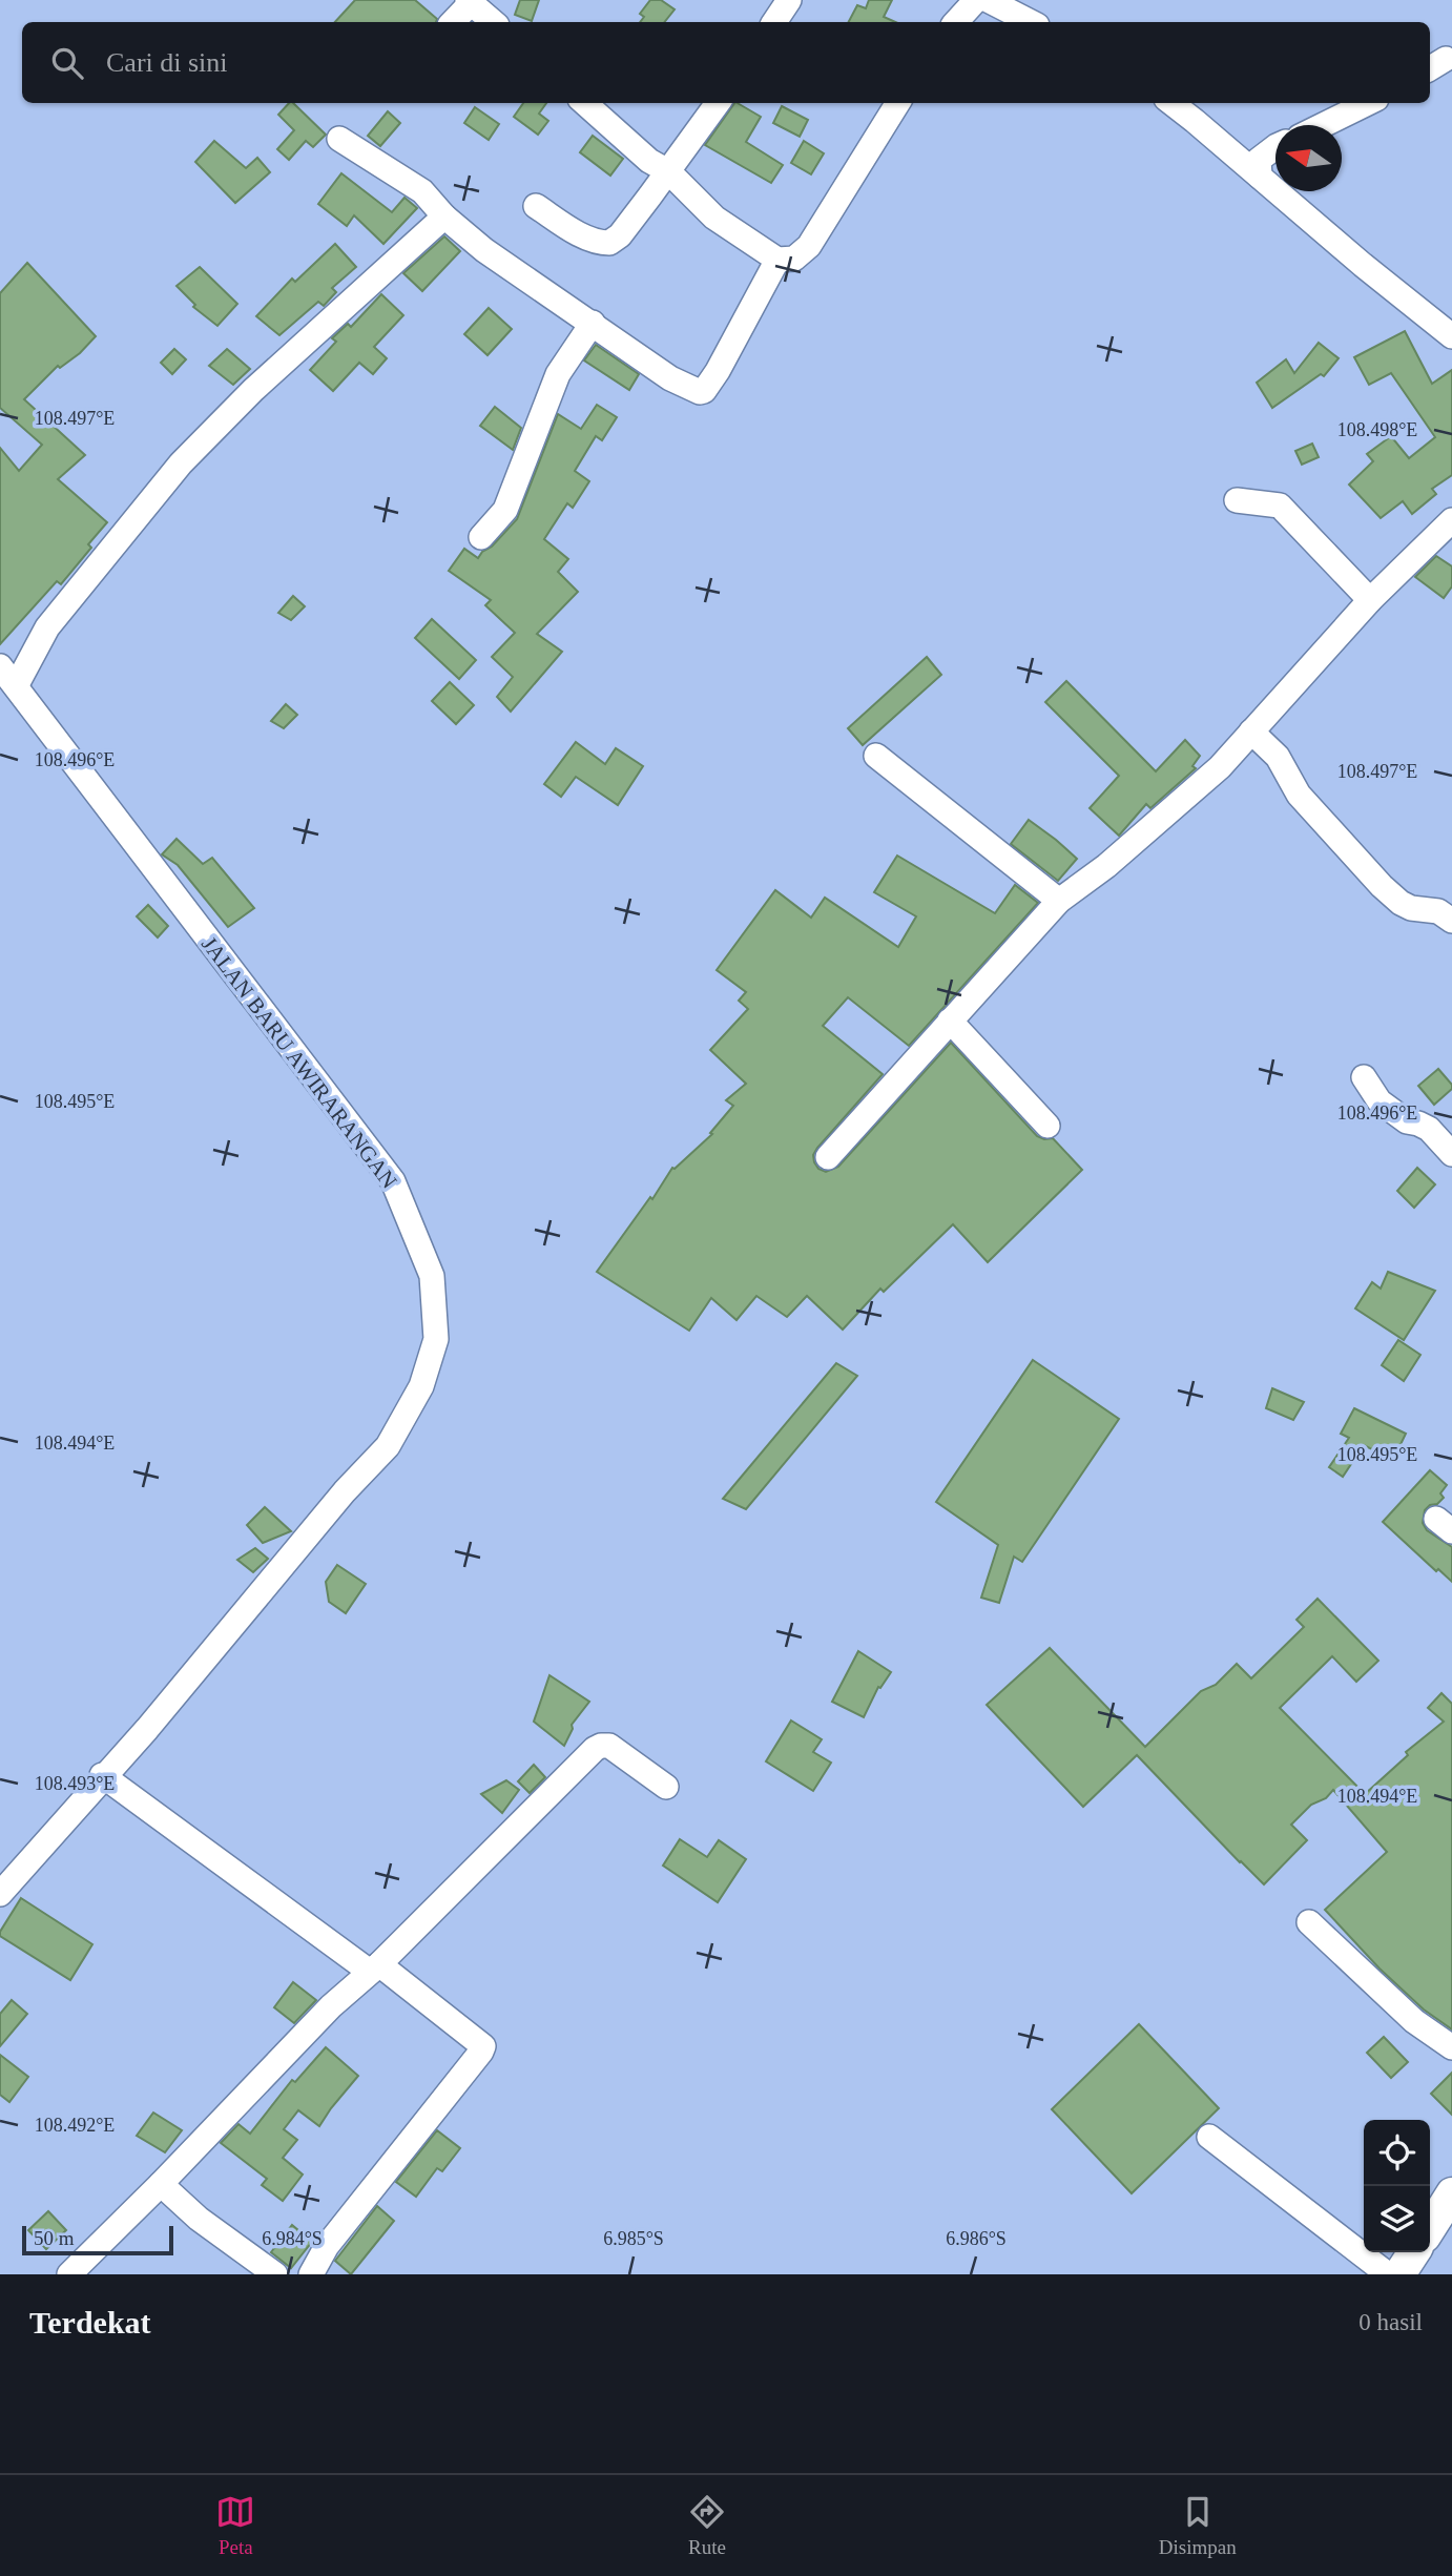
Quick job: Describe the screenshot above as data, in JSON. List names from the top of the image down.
{
  "streets": {
    "street": ["JALAN BARU AWIRARANGAN"]
  },
  "scale_bar": "50 m",
  "north": "left",
  "page": {
    "search": "Cari di sini",
    "scale": "50 m",
    "heading": ["Terdekat", "0 hasil"],
    "nav": ["Peta", "Rute", "Disimpan"]
  },
  "coordinates": [
    "108.497°E",
    "108.498°E",
    "108.496°E",
    "108.495°E",
    "108.494°E",
    "108.493°E",
    "108.492°E",
    "6.984°S",
    "6.985°S",
    "6.986°S"
  ]
}
